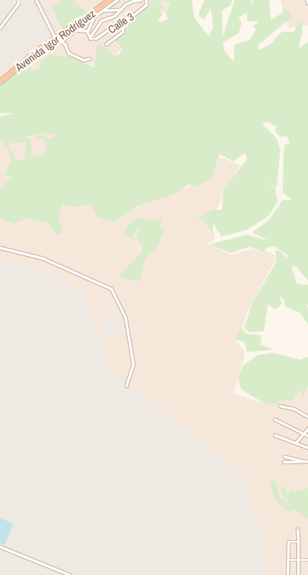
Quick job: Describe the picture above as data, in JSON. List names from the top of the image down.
{
  "streets": {
    "highway": ["Avenida Igor Rodríguez"],
    "street": ["Calle 3"]
  }
}
